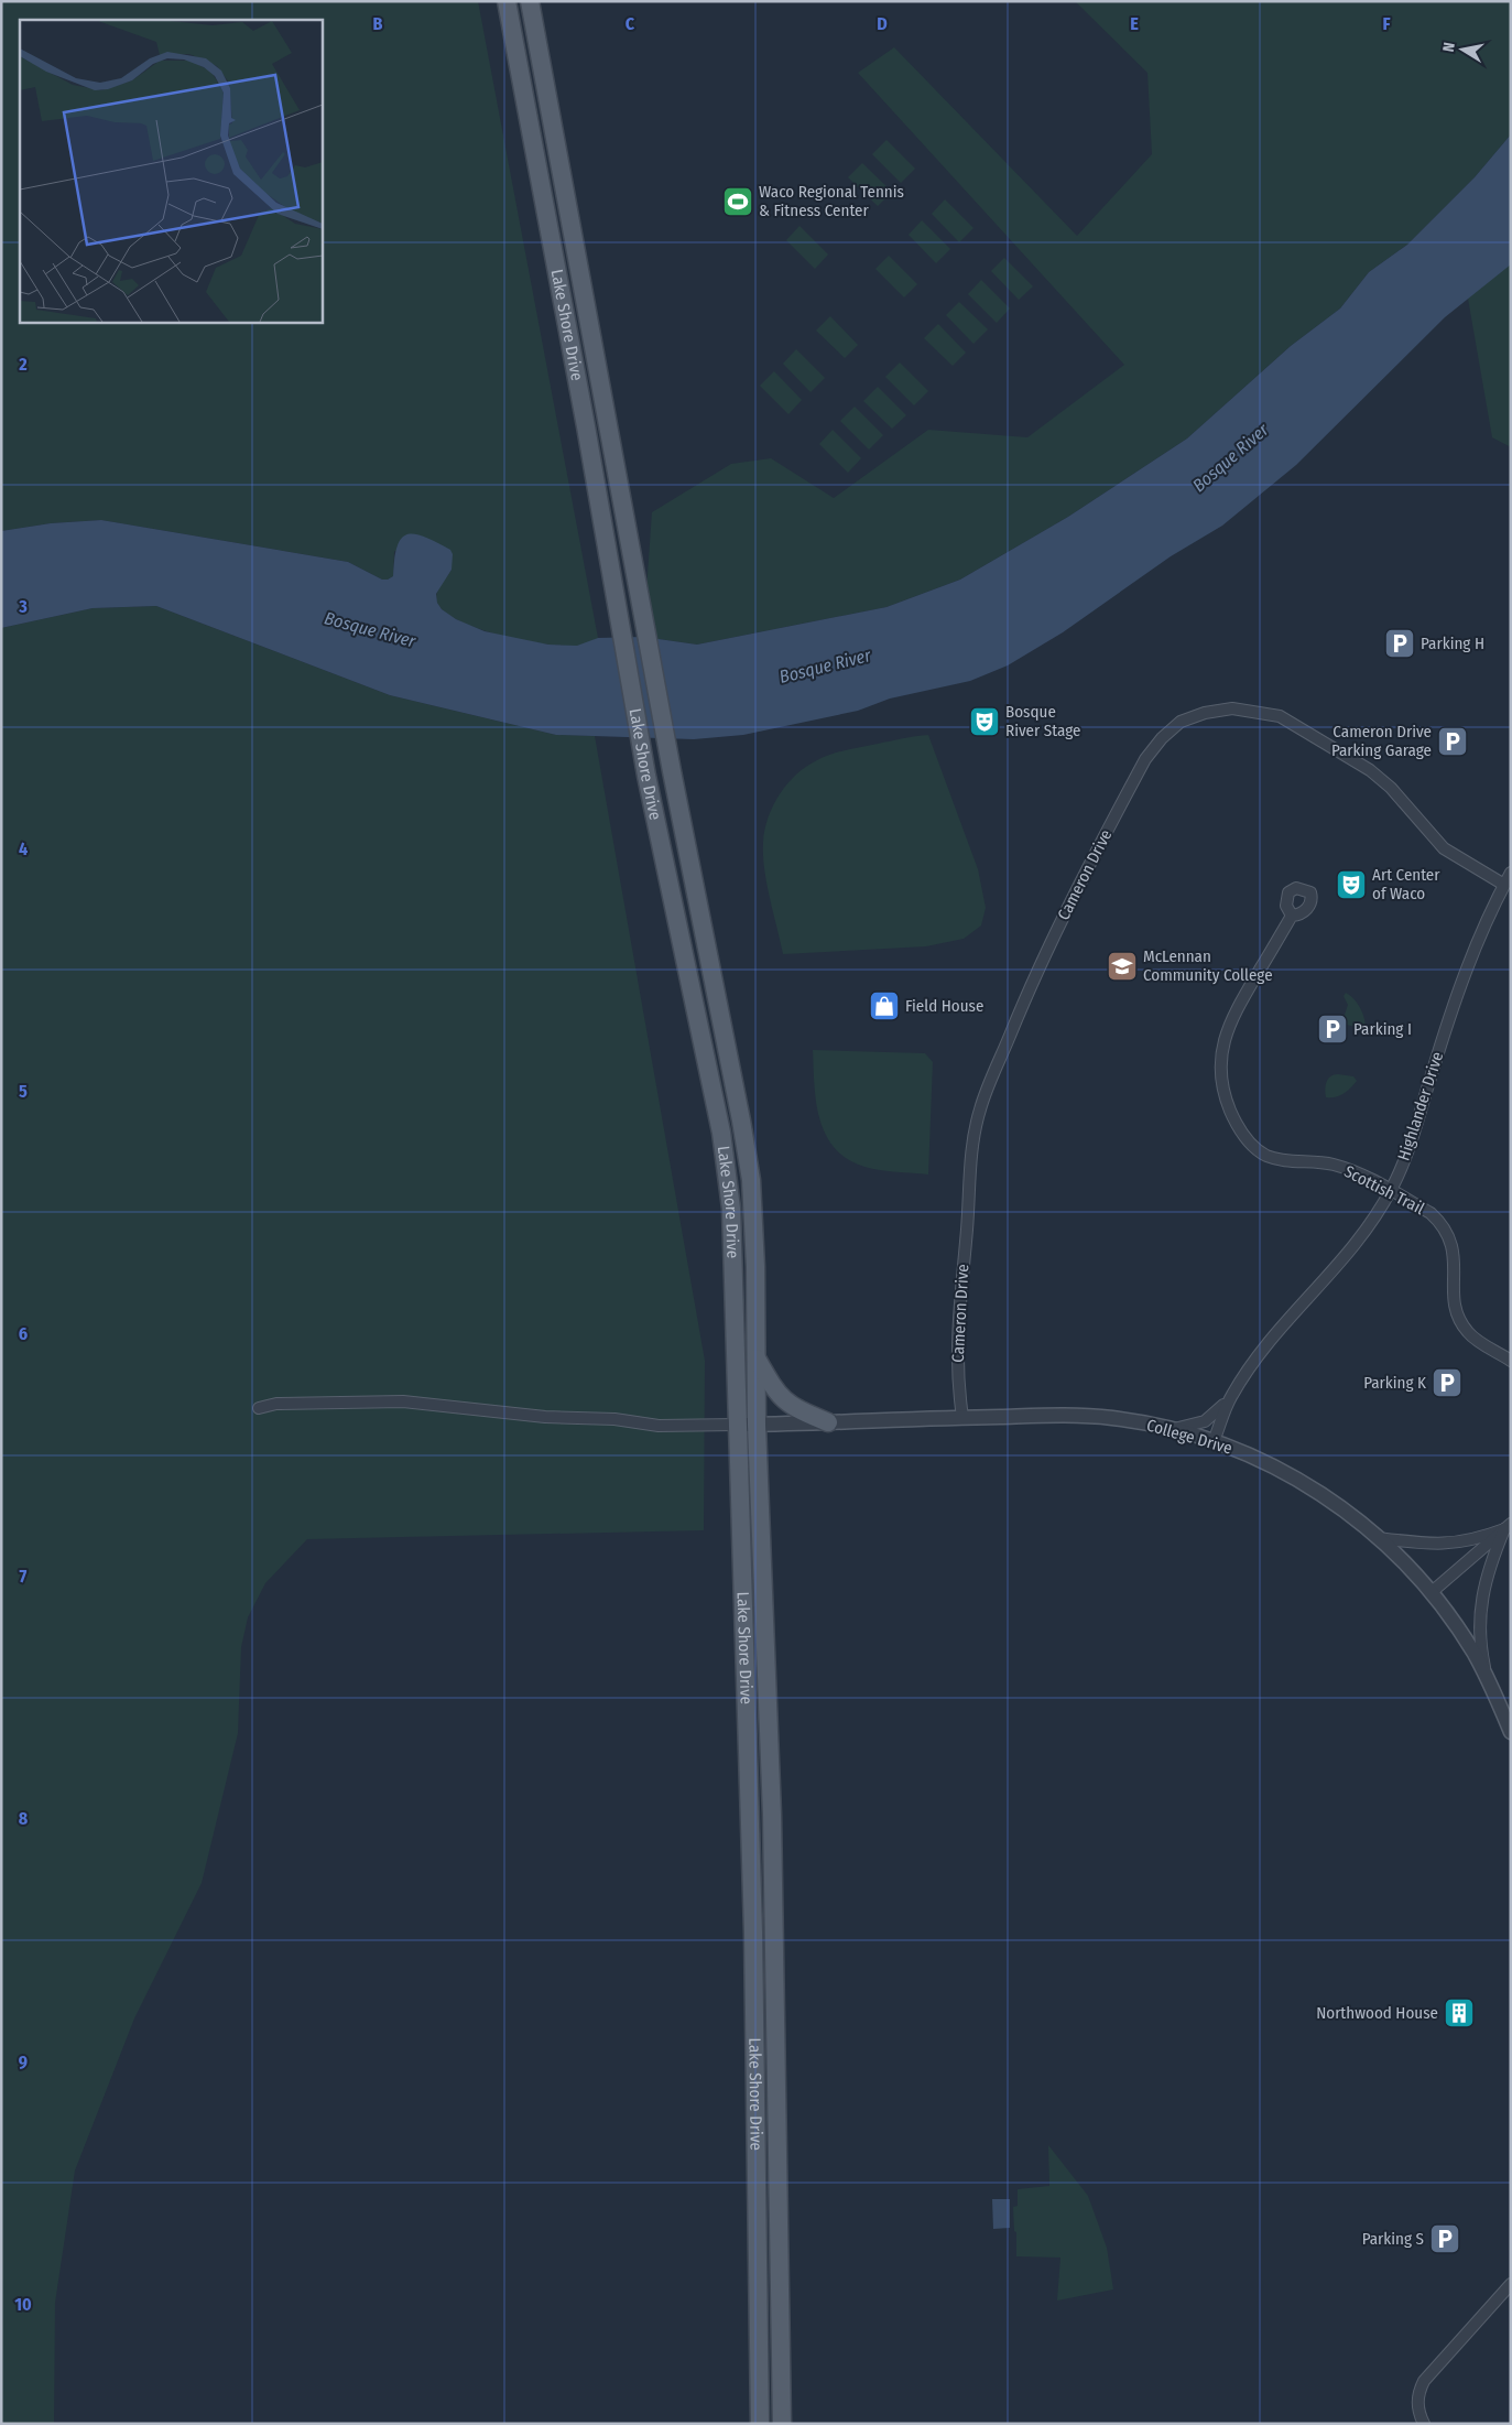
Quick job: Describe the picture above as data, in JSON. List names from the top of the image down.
{
  "streets": {
    "main road": ["Lake Shore Drive"],
    "street": [
      "Cameron Drive",
      "Highlander Drive",
      "Scottish Trail",
      "College Drive"
    ]
  },
  "crossings": [
    ["Lake Shore Drive", "College Drive"],
    ["Cameron Drive", "Highlander Drive"],
    ["Cameron Drive", "College Drive"],
    ["Highlander Drive", "Scottish Trail"],
    ["Highlander Drive", "College Drive"]
  ],
  "water": ["Bosque River"],
  "places": {
    "sports": ["Waco Regional Tennis & Fitness Center"],
    "parking": [
      "Parking H",
      "Cameron Drive Parking Garage",
      "Parking I",
      "Parking K",
      "Parking S"
    ],
    "theatre": ["Bosque River Stage", "Art Center of Waco"],
    "school or university": ["McLennan Community College"],
    "shop": ["Field House"],
    "building": ["Northwood House"]
  },
  "north": "left",
  "grid": {
    "columns": [
      "B",
      "C",
      "D",
      "E",
      "F"
    ],
    "rows": [
      "2",
      "3",
      "4",
      "5",
      "6",
      "7",
      "8",
      "9",
      "10"
    ]
  }
}
